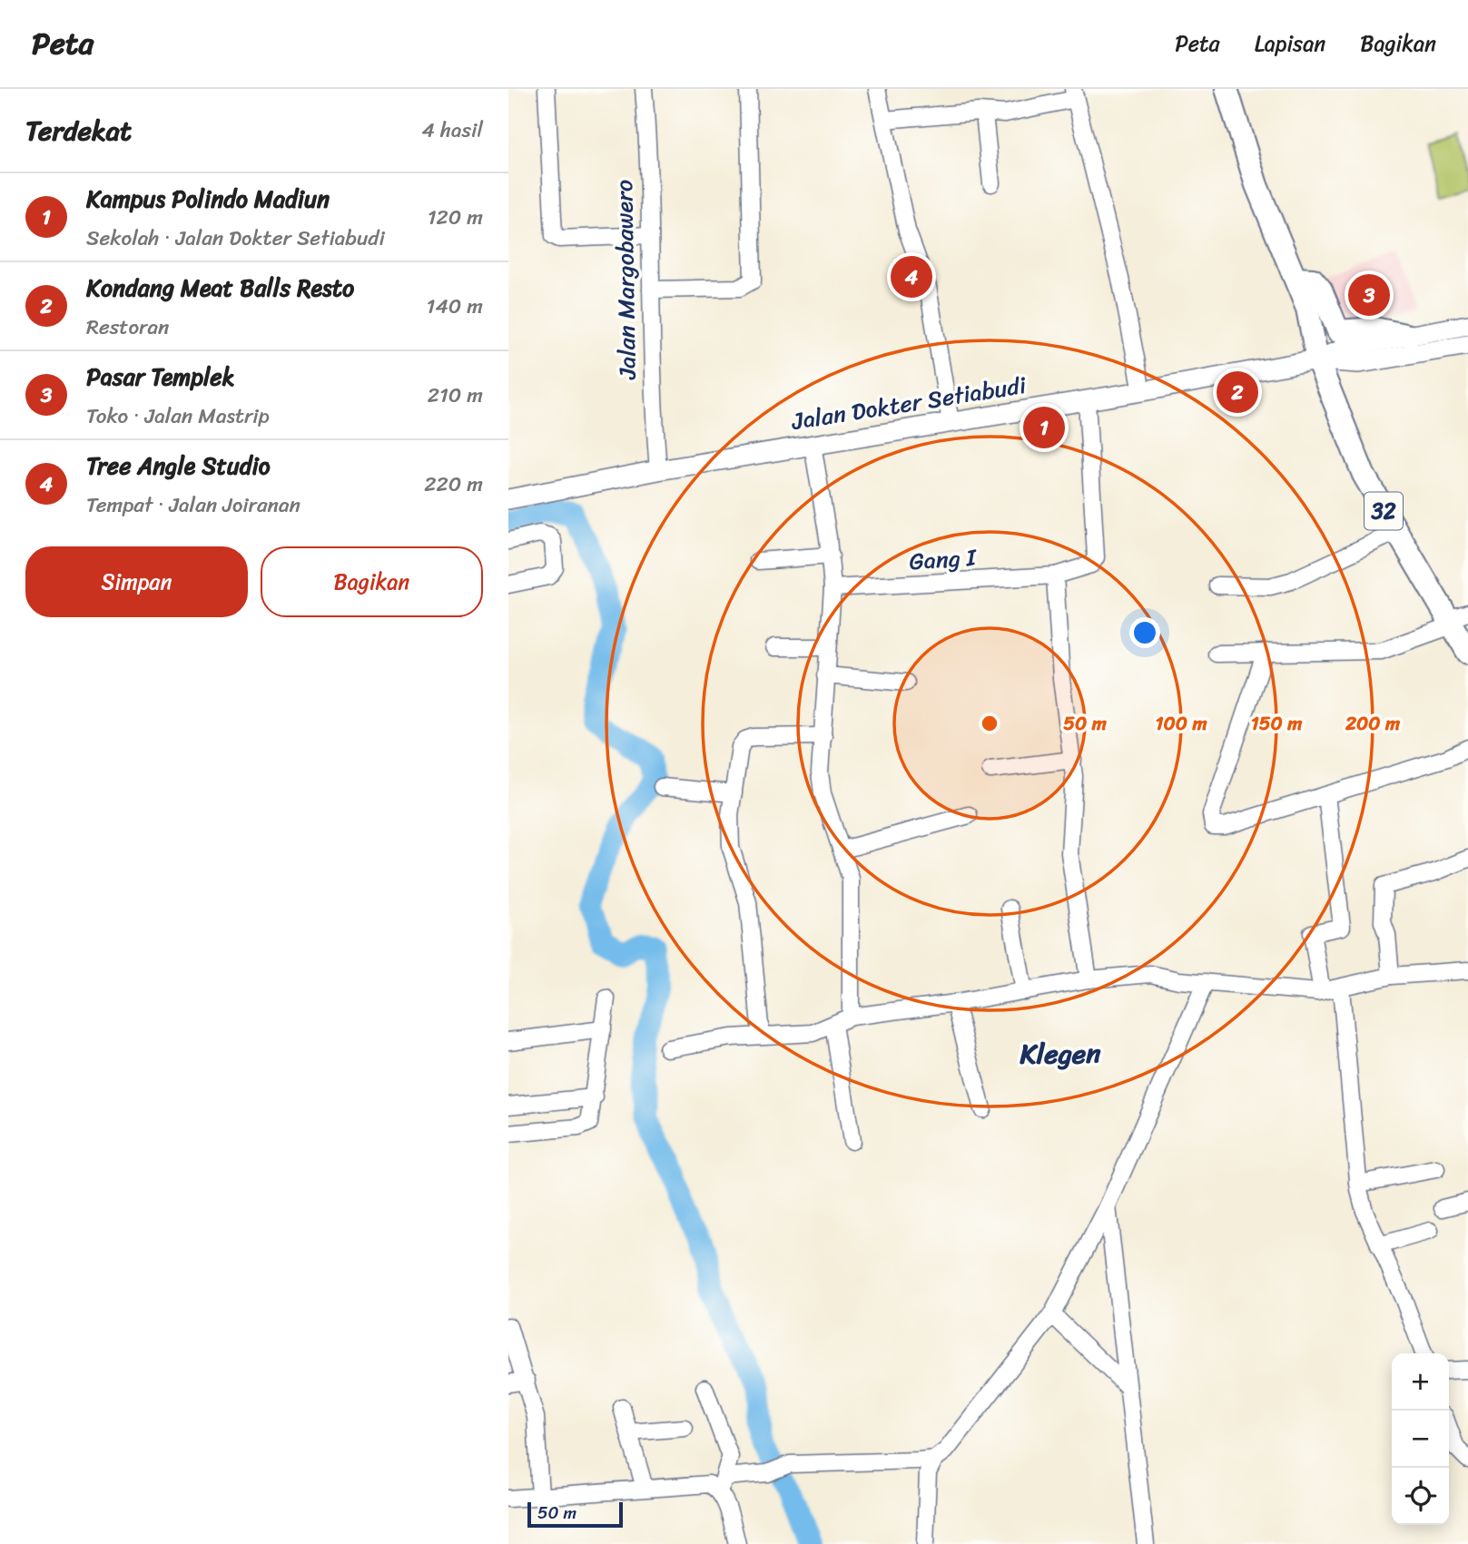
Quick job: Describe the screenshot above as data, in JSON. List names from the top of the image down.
{
  "streets": {
    "highway": ["32"],
    "main road": ["Jalan Dokter Setiabudi"],
    "street": ["Jalan Margobawero", "Gang I"]
  },
  "crossings": [
    ["Jalan Margobawero", "Jalan Dokter Setiabudi"],
    ["Jalan Dokter Setiabudi", "32"],
    ["Jalan Dokter Setiabudi", "Gang I"]
  ],
  "districts": ["Klegen"],
  "scale_bar": "50 m",
  "page": {
    "header": "Peta",
    "nav": ["Peta", "Lapisan", "Bagikan"],
    "heading": ["Terdekat", "4 hasil"],
    "list": [
      {
        "mark": "1",
        "name": "Kampus Polindo Madiun",
        "note": "Sekolah · Jalan Dokter Setiabudi",
        "value": "120 m"
      },
      {
        "mark": "2",
        "name": "Kondang Meat Balls Resto",
        "note": "Restoran",
        "value": "140 m"
      },
      {
        "mark": "3",
        "name": "Pasar Templek",
        "note": "Toko · Jalan Mastrip",
        "value": "210 m"
      },
      {
        "mark": "4",
        "name": "Tree Angle Studio",
        "note": "Tempat · Jalan Joiranan",
        "value": "220 m"
      }
    ],
    "pins": [
      "4",
      "3",
      "2",
      "1"
    ],
    "buttons": ["Simpan", "Bagikan"],
    "map_buttons": ["+", "−"],
    "scale": "50 m"
  },
  "rings": [
    "50 m",
    "100 m",
    "150 m",
    "200 m"
  ]
}
